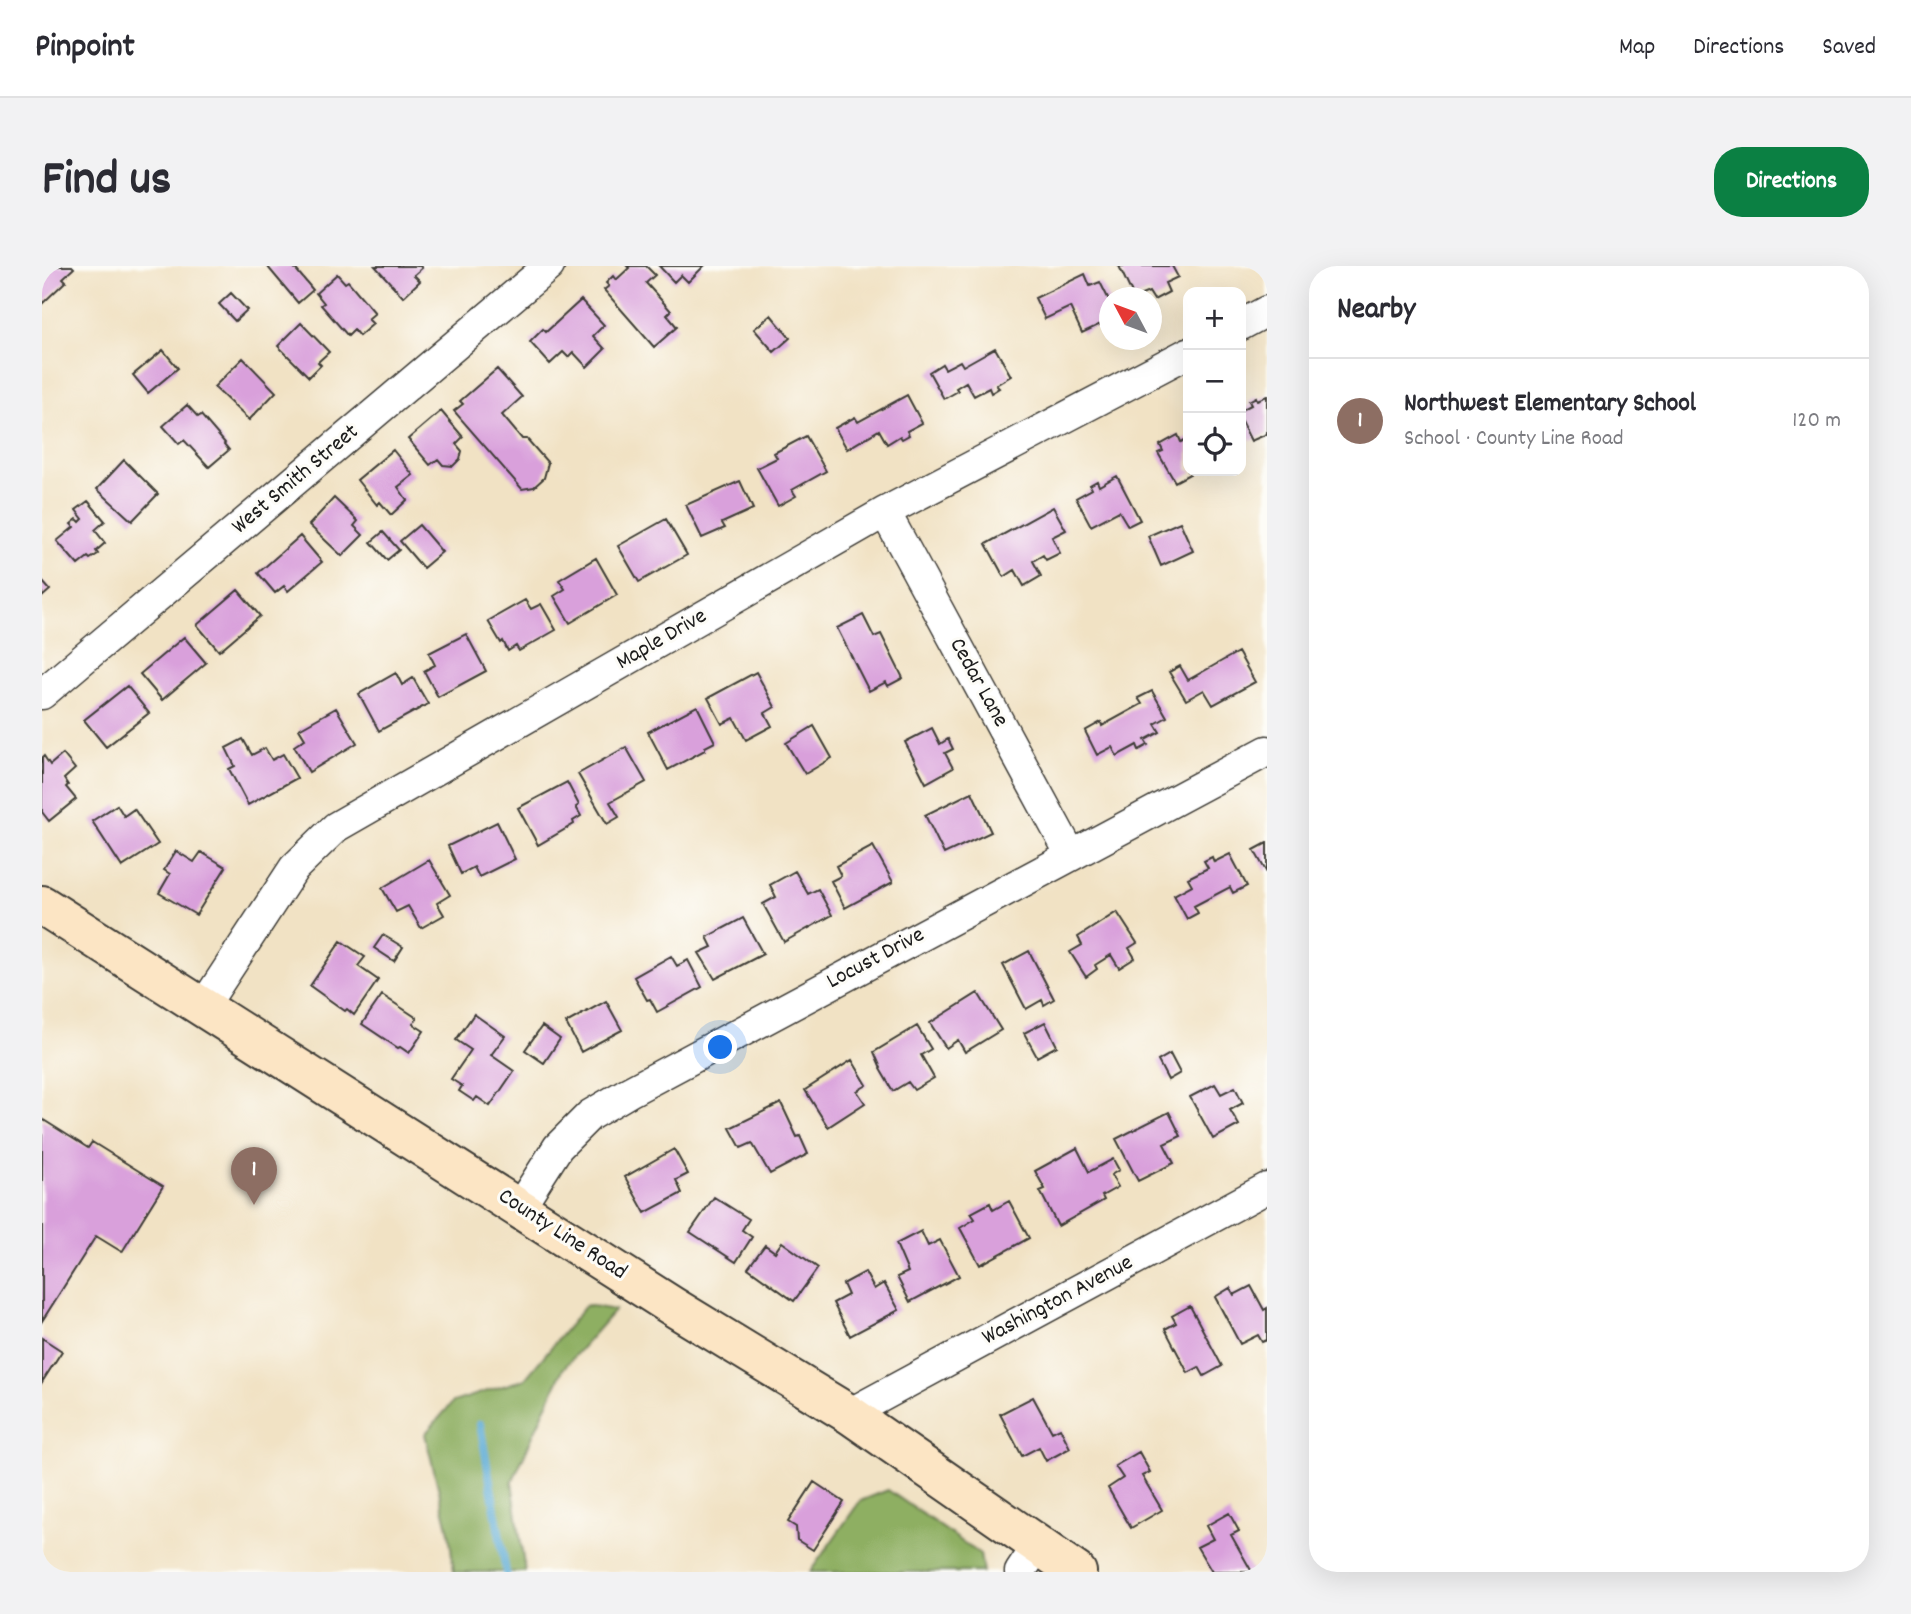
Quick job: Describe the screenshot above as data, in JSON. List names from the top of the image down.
{
  "streets": {
    "main road": ["County Line Road"],
    "street": [
      "West Smith Street",
      "Maple Drive",
      "Cedar Lane",
      "Locust Drive",
      "Washington Avenue"
    ]
  },
  "crossings": [
    ["Maple Drive", "Cedar Lane"],
    ["Maple Drive", "County Line Road"],
    ["Cedar Lane", "Locust Drive"],
    ["Locust Drive", "County Line Road"],
    ["County Line Road", "Washington Avenue"]
  ],
  "north": "top left",
  "page": {
    "header": "Pinpoint",
    "nav": ["Map", "Directions", "Saved"],
    "title": "Find us",
    "buttons": "Directions",
    "heading": "Nearby",
    "map_buttons": ["+", "−"],
    "list": [
      {
        "mark": "1",
        "name": "Northwest Elementary School",
        "note": "School · County Line Road",
        "value": "120 m"
      }
    ],
    "pins": "1"
  }
}
